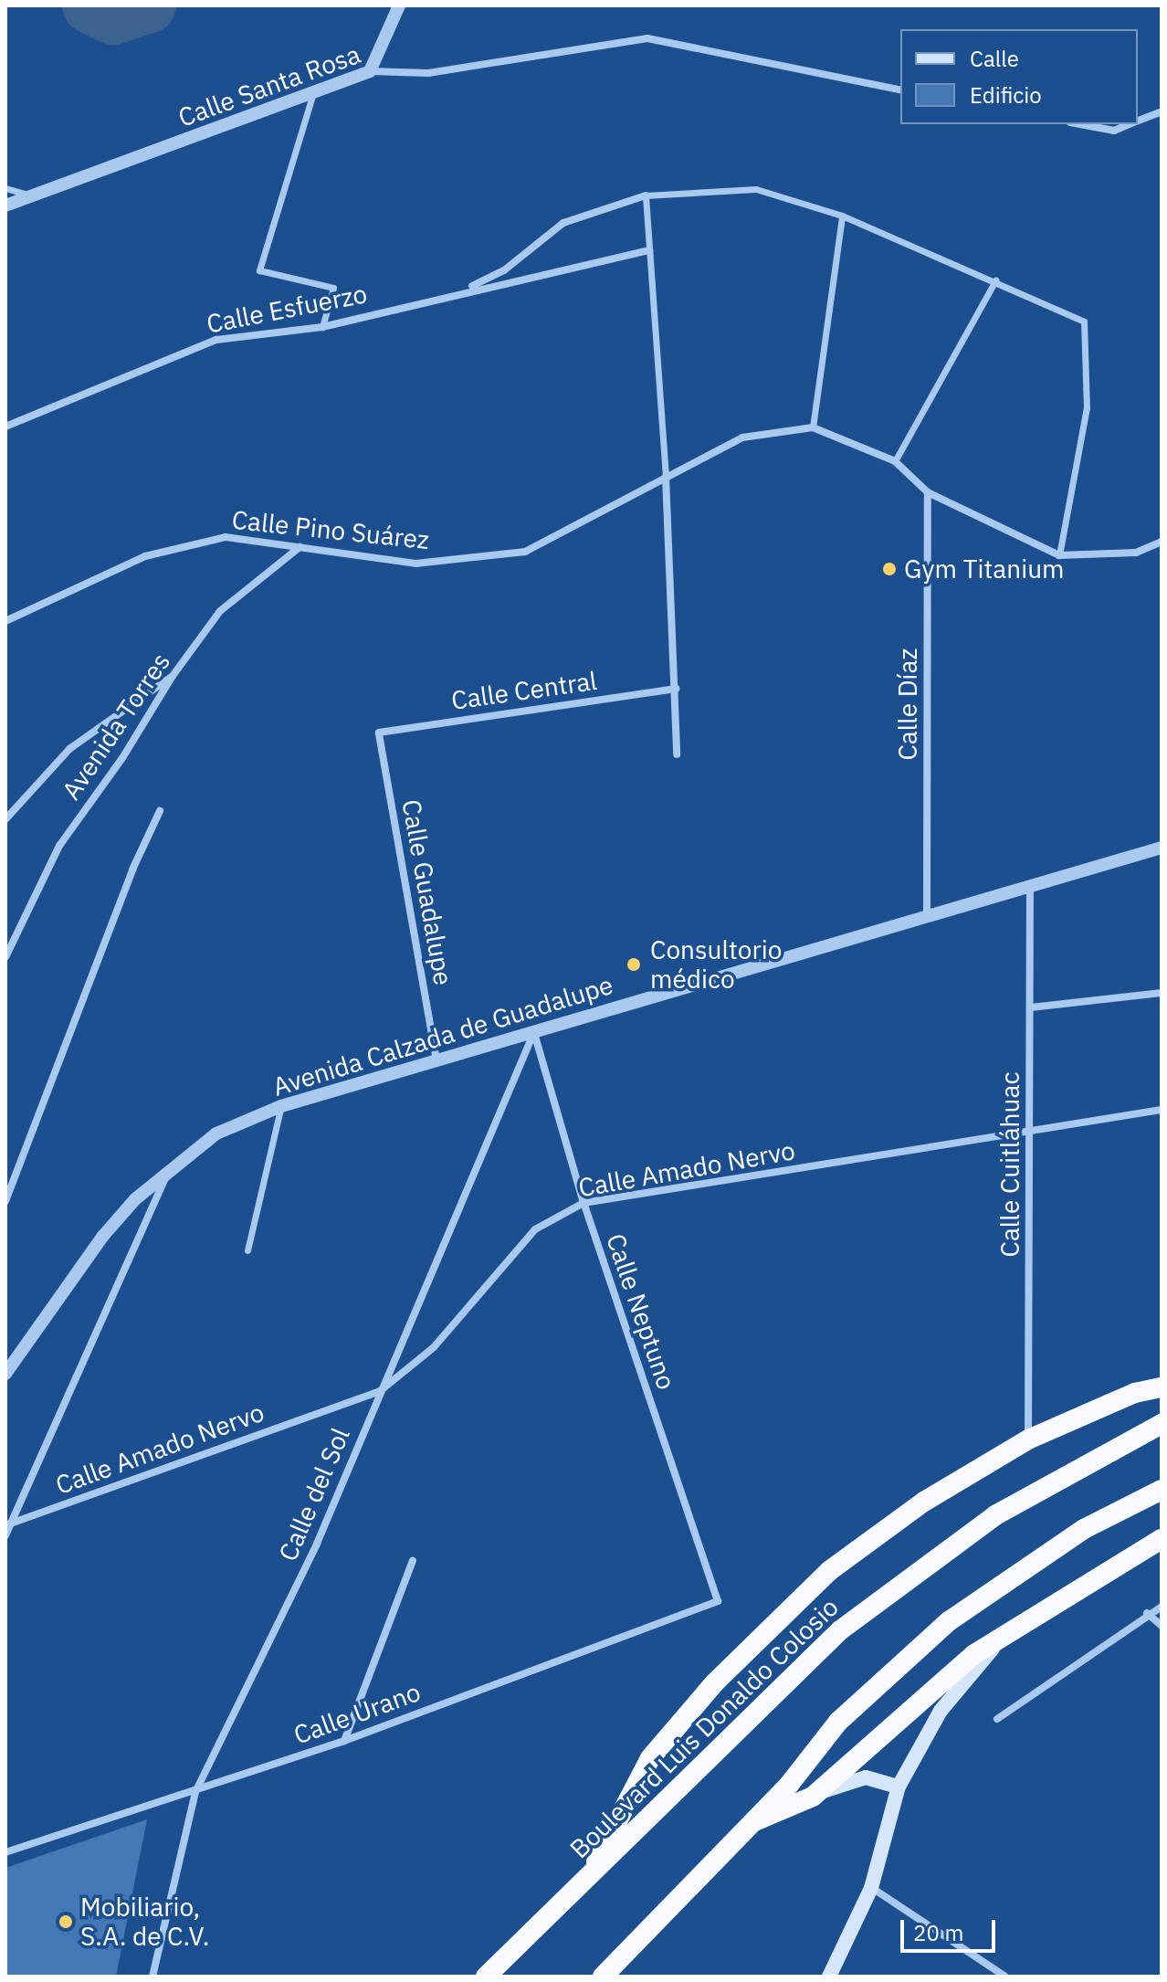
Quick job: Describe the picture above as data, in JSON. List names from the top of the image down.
{
  "streets": {
    "highway": ["Boulevard Luis Donaldo Colosio"],
    "street": [
      "Calle Santa Rosa",
      "Calle Esfuerzo",
      "Calle Pino Suárez",
      "Calle Central",
      "Calle Díaz",
      "Avenida Torres",
      "Calle Guadalupe",
      "Avenida Calzada de Guadalupe",
      "Calle Cuitláhuac",
      "Calle Amado Nervo",
      "Calle Neptuno",
      "Calle del Sol",
      "Calle Urano"
    ]
  },
  "crossings": [
    ["Calle Pino Suárez", "Avenida Torres"],
    ["Calle Central", "Calle Guadalupe"],
    ["Calle Díaz", "Avenida Calzada de Guadalupe"],
    ["Calle Guadalupe", "Avenida Calzada de Guadalupe"],
    ["Avenida Calzada de Guadalupe", "Calle Cuitláhuac"],
    ["Avenida Calzada de Guadalupe", "Calle Neptuno"],
    ["Avenida Calzada de Guadalupe", "Calle del Sol"],
    ["Calle Cuitláhuac", "Calle Amado Nervo"],
    ["Calle Amado Nervo", "Calle Neptuno"],
    ["Calle Amado Nervo", "Calle del Sol"],
    ["Calle Neptuno", "Calle del Sol"],
    ["Calle Neptuno", "Calle Urano"],
    ["Calle del Sol", "Calle Urano"]
  ],
  "places": ["Gym Titanium", "Consultorio médico", "Mobiliario, S.A. de C.V."],
  "legend": ["Calle", "Edificio"],
  "scale_bar": "20 m"
}
